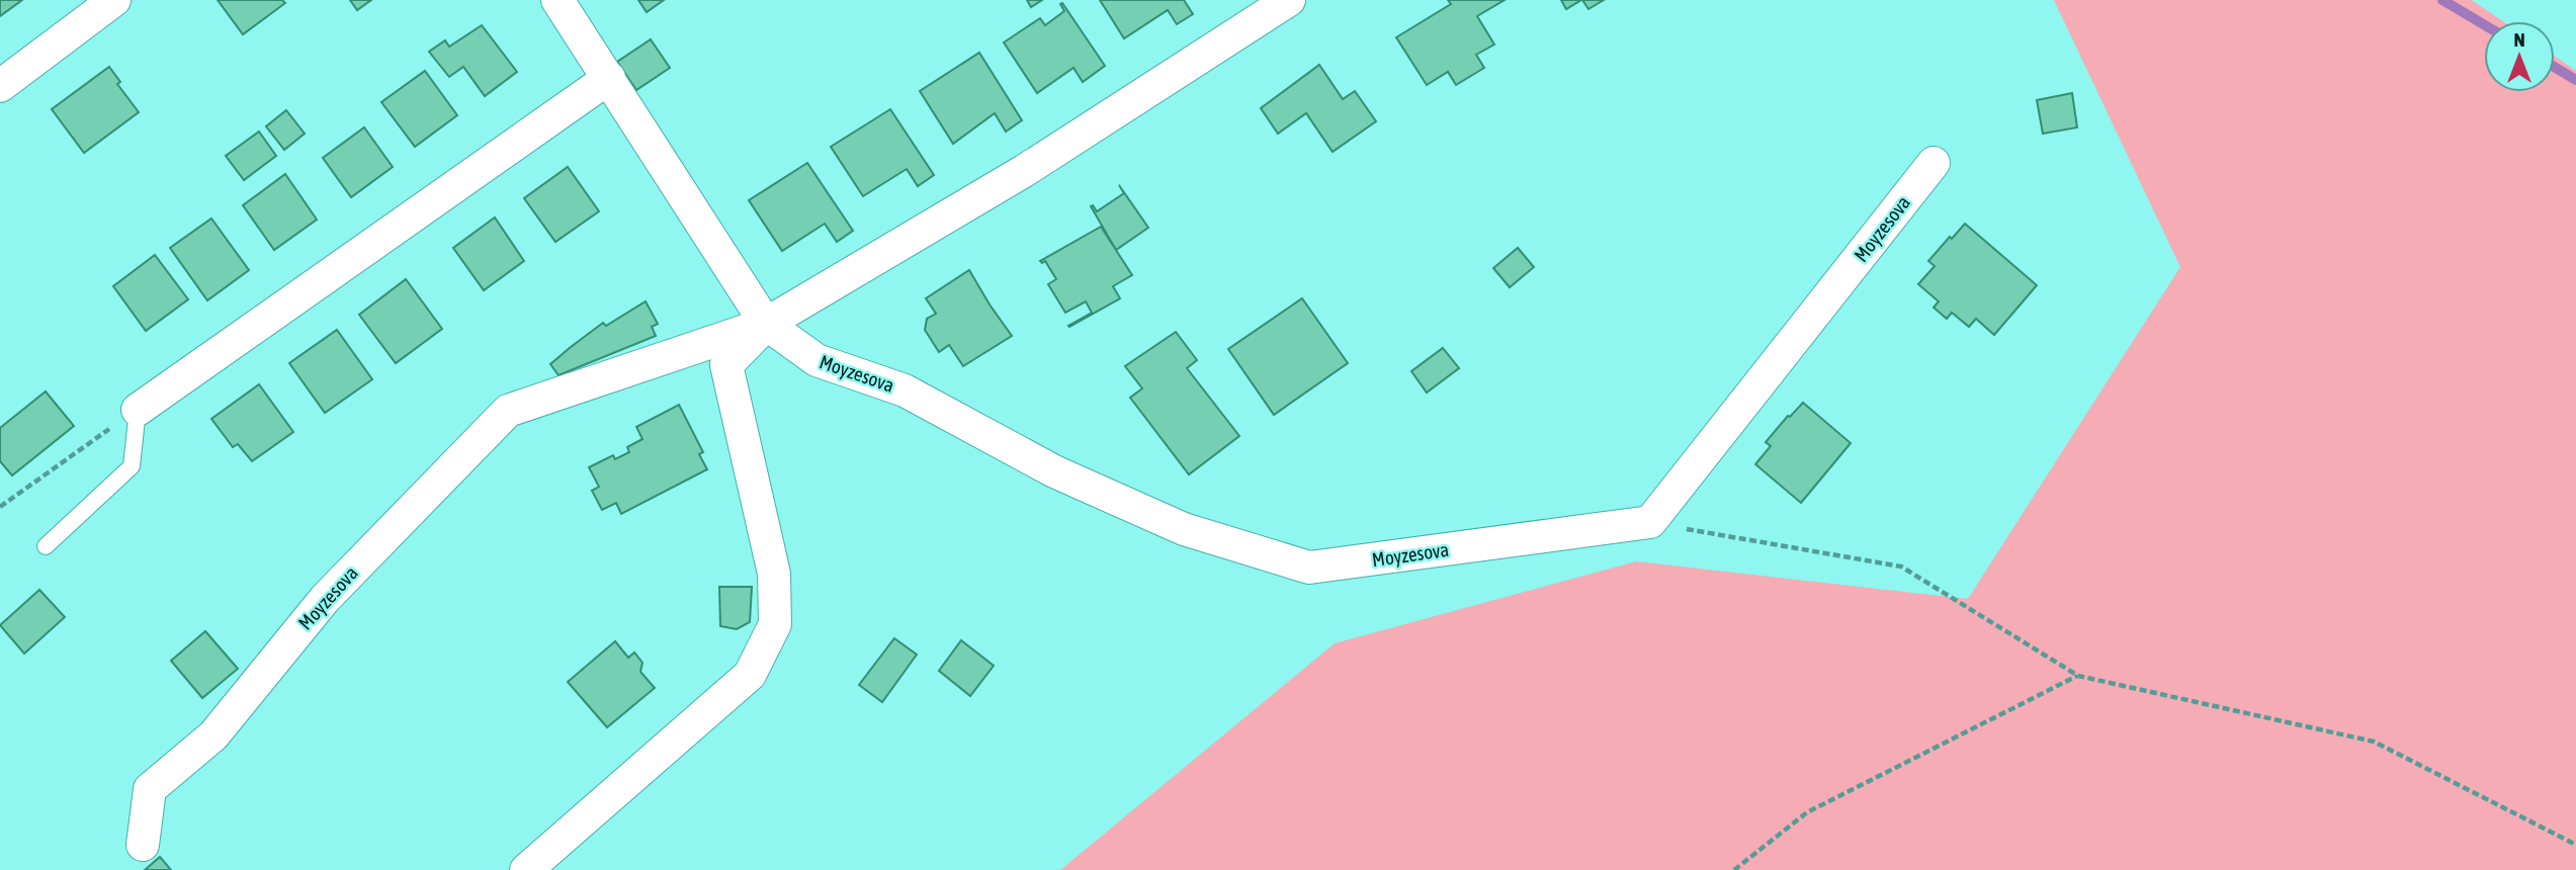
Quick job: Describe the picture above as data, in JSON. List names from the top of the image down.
{
  "streets": {
    "street": ["Moyzesova"]
  },
  "north": "top"
}
